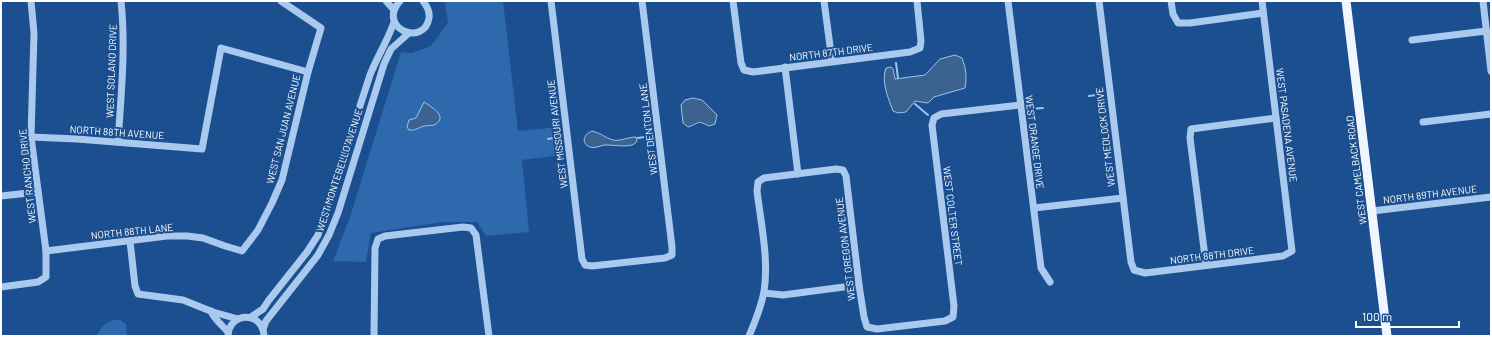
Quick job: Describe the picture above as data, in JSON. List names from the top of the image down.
{
  "streets": {
    "main road": ["WEST CAMELBACK ROAD"],
    "street": [
      "NORTH 87TH DRIVE",
      "WEST SOLANO DRIVE",
      "WEST PASADENA AVENUE",
      "WEST SAN JUAN AVENUE",
      "WEST DENTON LANE",
      "NORTH 88TH AVENUE",
      "WEST MISSOURI AVENUE",
      "WEST MEDLOCK DRIVE",
      "WEST ORANGE DRIVE",
      "WEST MONTEBELLO AVENUE",
      "WEST RANCHO DRIVE",
      "NORTH 89TH AVENUE",
      "WEST COLTER STREET",
      "NORTH 88TH LANE",
      "WEST OREGON AVENUE",
      "NORTH 88TH DRIVE"
    ]
  },
  "crossings": [
    ["WEST SOLANO DRIVE", "NORTH 88TH AVENUE"],
    ["WEST PASADENA AVENUE", "NORTH 88TH DRIVE"],
    ["WEST SAN JUAN AVENUE", "NORTH 88TH AVENUE"],
    ["WEST SAN JUAN AVENUE", "NORTH 88TH LANE"],
    ["WEST DENTON LANE", "WEST MISSOURI AVENUE"],
    ["NORTH 88TH AVENUE", "WEST RANCHO DRIVE"],
    ["WEST MEDLOCK DRIVE", "NORTH 88TH DRIVE"],
    ["WEST ORANGE DRIVE", "WEST COLTER STREET"],
    ["WEST CAMELBACK ROAD", "NORTH 89TH AVENUE"],
    ["WEST RANCHO DRIVE", "NORTH 88TH LANE"],
    ["WEST COLTER STREET", "WEST OREGON AVENUE"]
  ],
  "scale_bar": "100 m"
}
